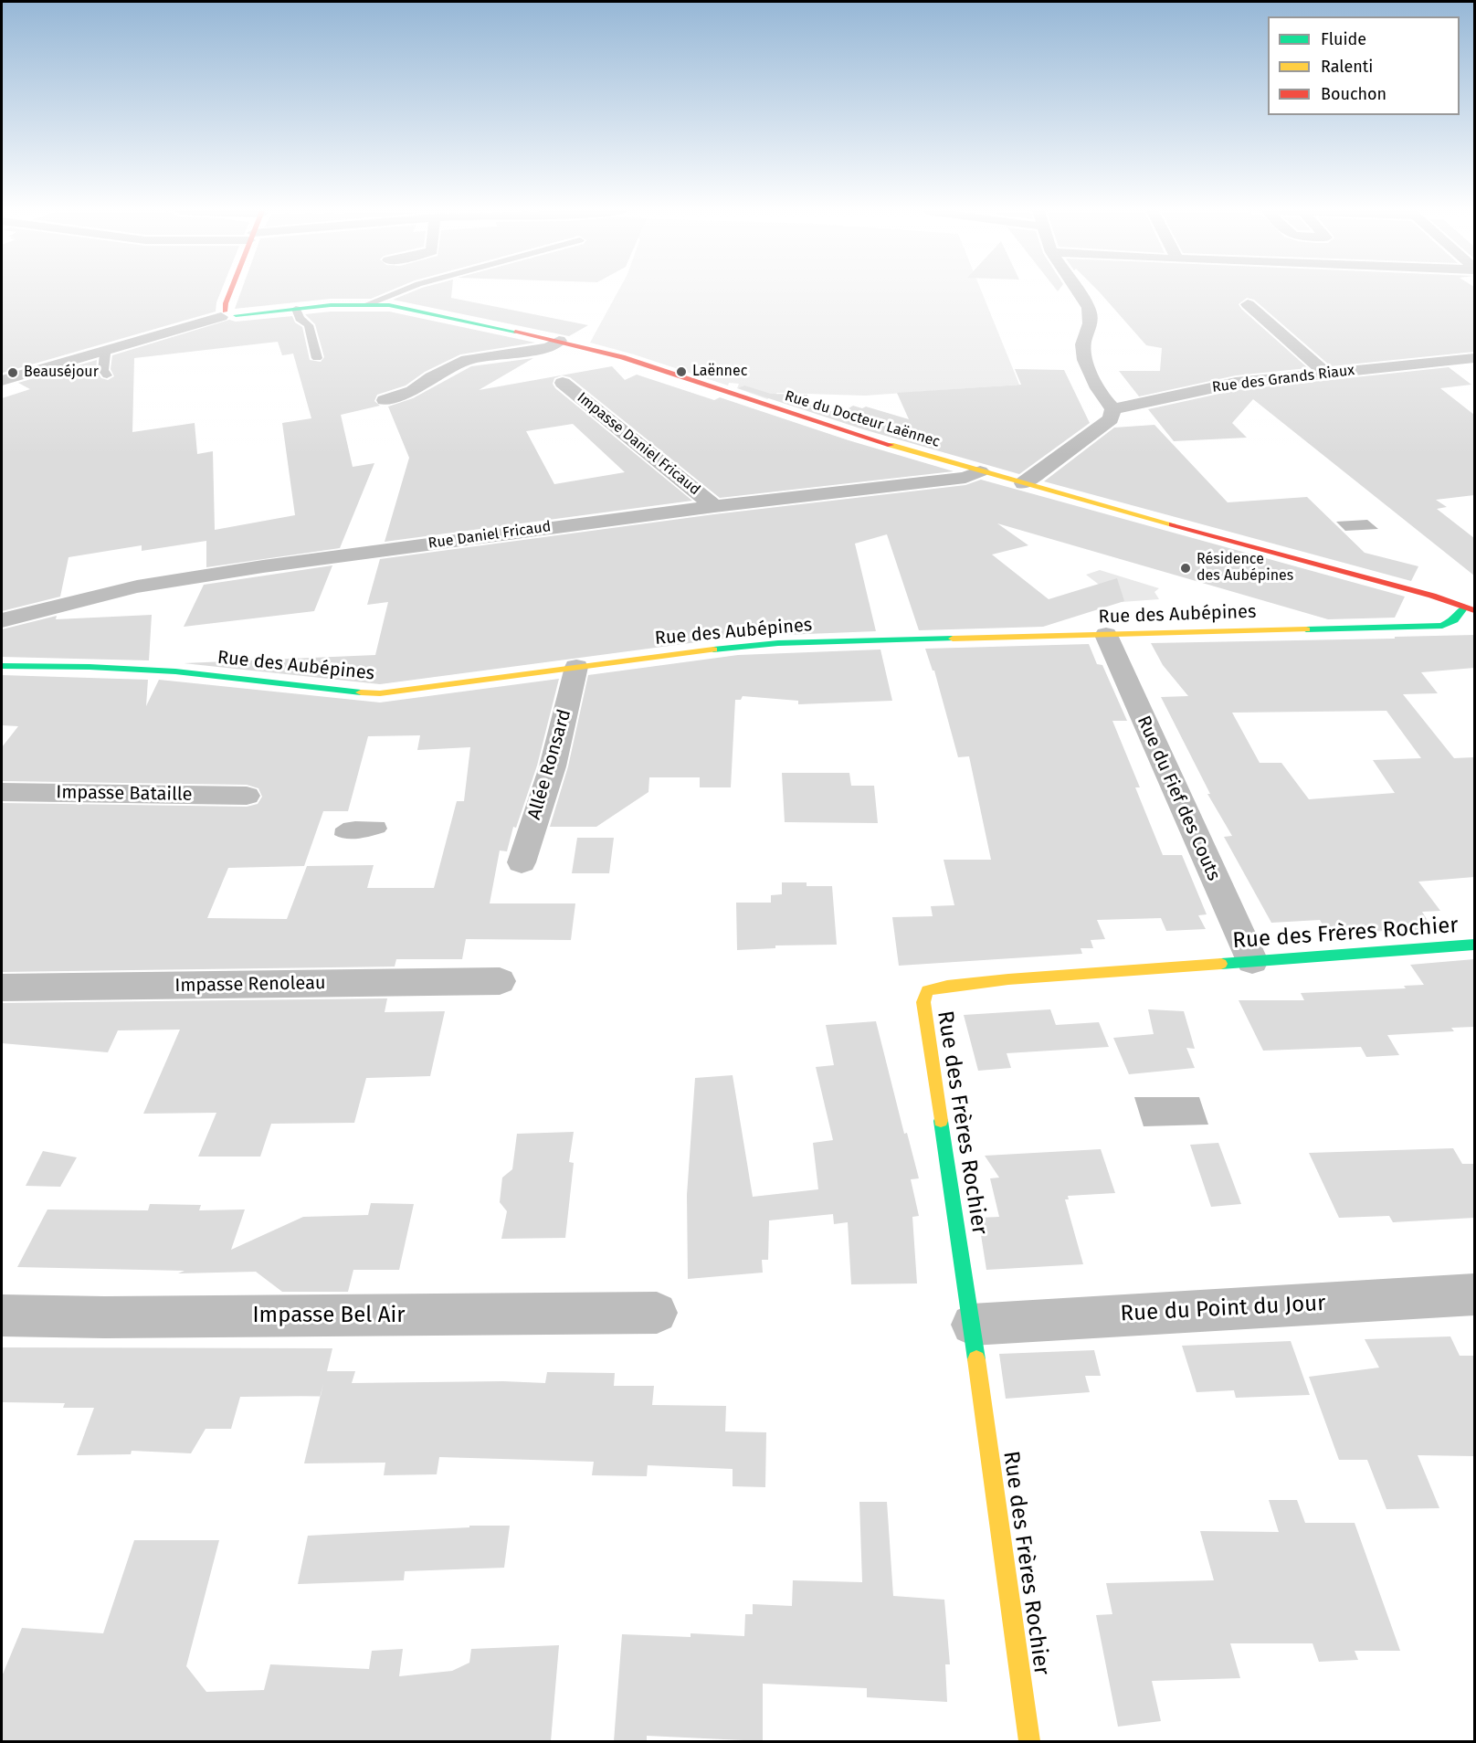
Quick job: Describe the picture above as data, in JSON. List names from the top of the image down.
{
  "streets": {
    "street": [
      "Rue des Grands Riaux",
      "Rue du Docteur Laënnec",
      "Impasse Daniel Fricaud",
      "Rue Daniel Fricaud",
      "Rue des Aubépines",
      "Allée Ronsard",
      "Impasse Bataille",
      "Rue du Fief des Couts",
      "Rue des Frères Rochier",
      "Impasse Renoleau",
      "Rue du Point du Jour",
      "Impasse Bel Air"
    ]
  },
  "crossings": [
    ["Rue du Docteur Laënnec", "Rue Daniel Fricaud"],
    ["Rue du Docteur Laënnec", "Rue des Aubépines"],
    ["Impasse Daniel Fricaud", "Rue Daniel Fricaud"],
    ["Rue des Aubépines", "Allée Ronsard"],
    ["Rue des Aubépines", "Rue du Fief des Couts"],
    ["Rue du Fief des Couts", "Rue des Frères Rochier"],
    ["Rue des Frères Rochier", "Rue du Point du Jour"]
  ],
  "places": ["Laënnec", "Beauséjour", "Résidence des Aubépines"],
  "legend": ["Fluide", "Ralenti", "Bouchon"]
}
